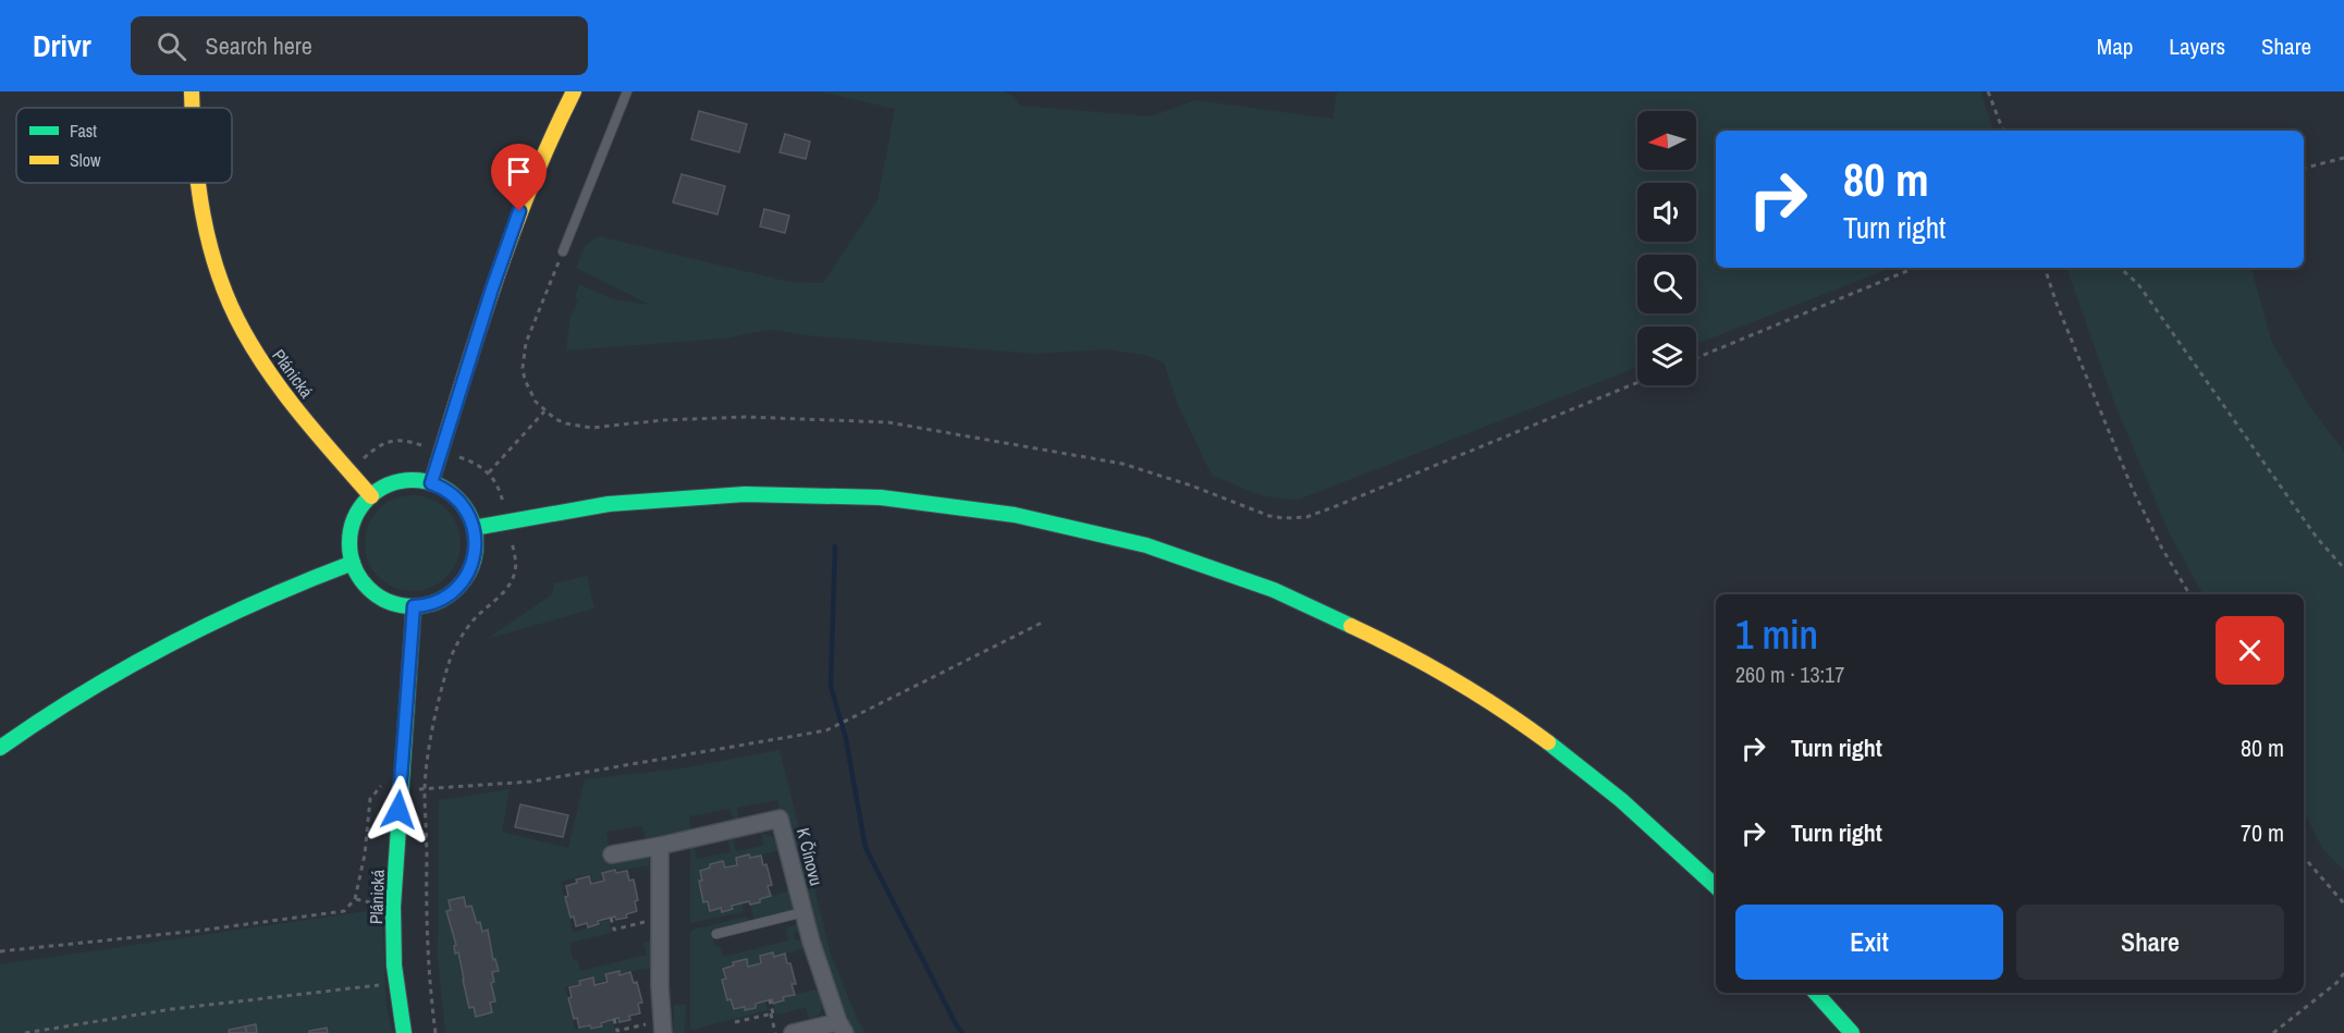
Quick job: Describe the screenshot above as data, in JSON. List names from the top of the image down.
{
  "streets": {
    "main road": ["Plánická"],
    "street": ["K Čínovu"]
  },
  "legend": ["Fast", "Slow"],
  "north": "left",
  "page": {
    "header": "Drivr",
    "search": "Search here",
    "nav": ["Map", "Layers", "Share"],
    "turn": ["80 m", "Turn right"],
    "heading": ["1 min", "260 m · 13:17"],
    "list": [
      {
        "name": "Turn right",
        "value": "80 m"
      },
      {
        "name": "Turn right",
        "value": "70 m"
      }
    ],
    "buttons": ["Exit", "Share"]
  }
}
